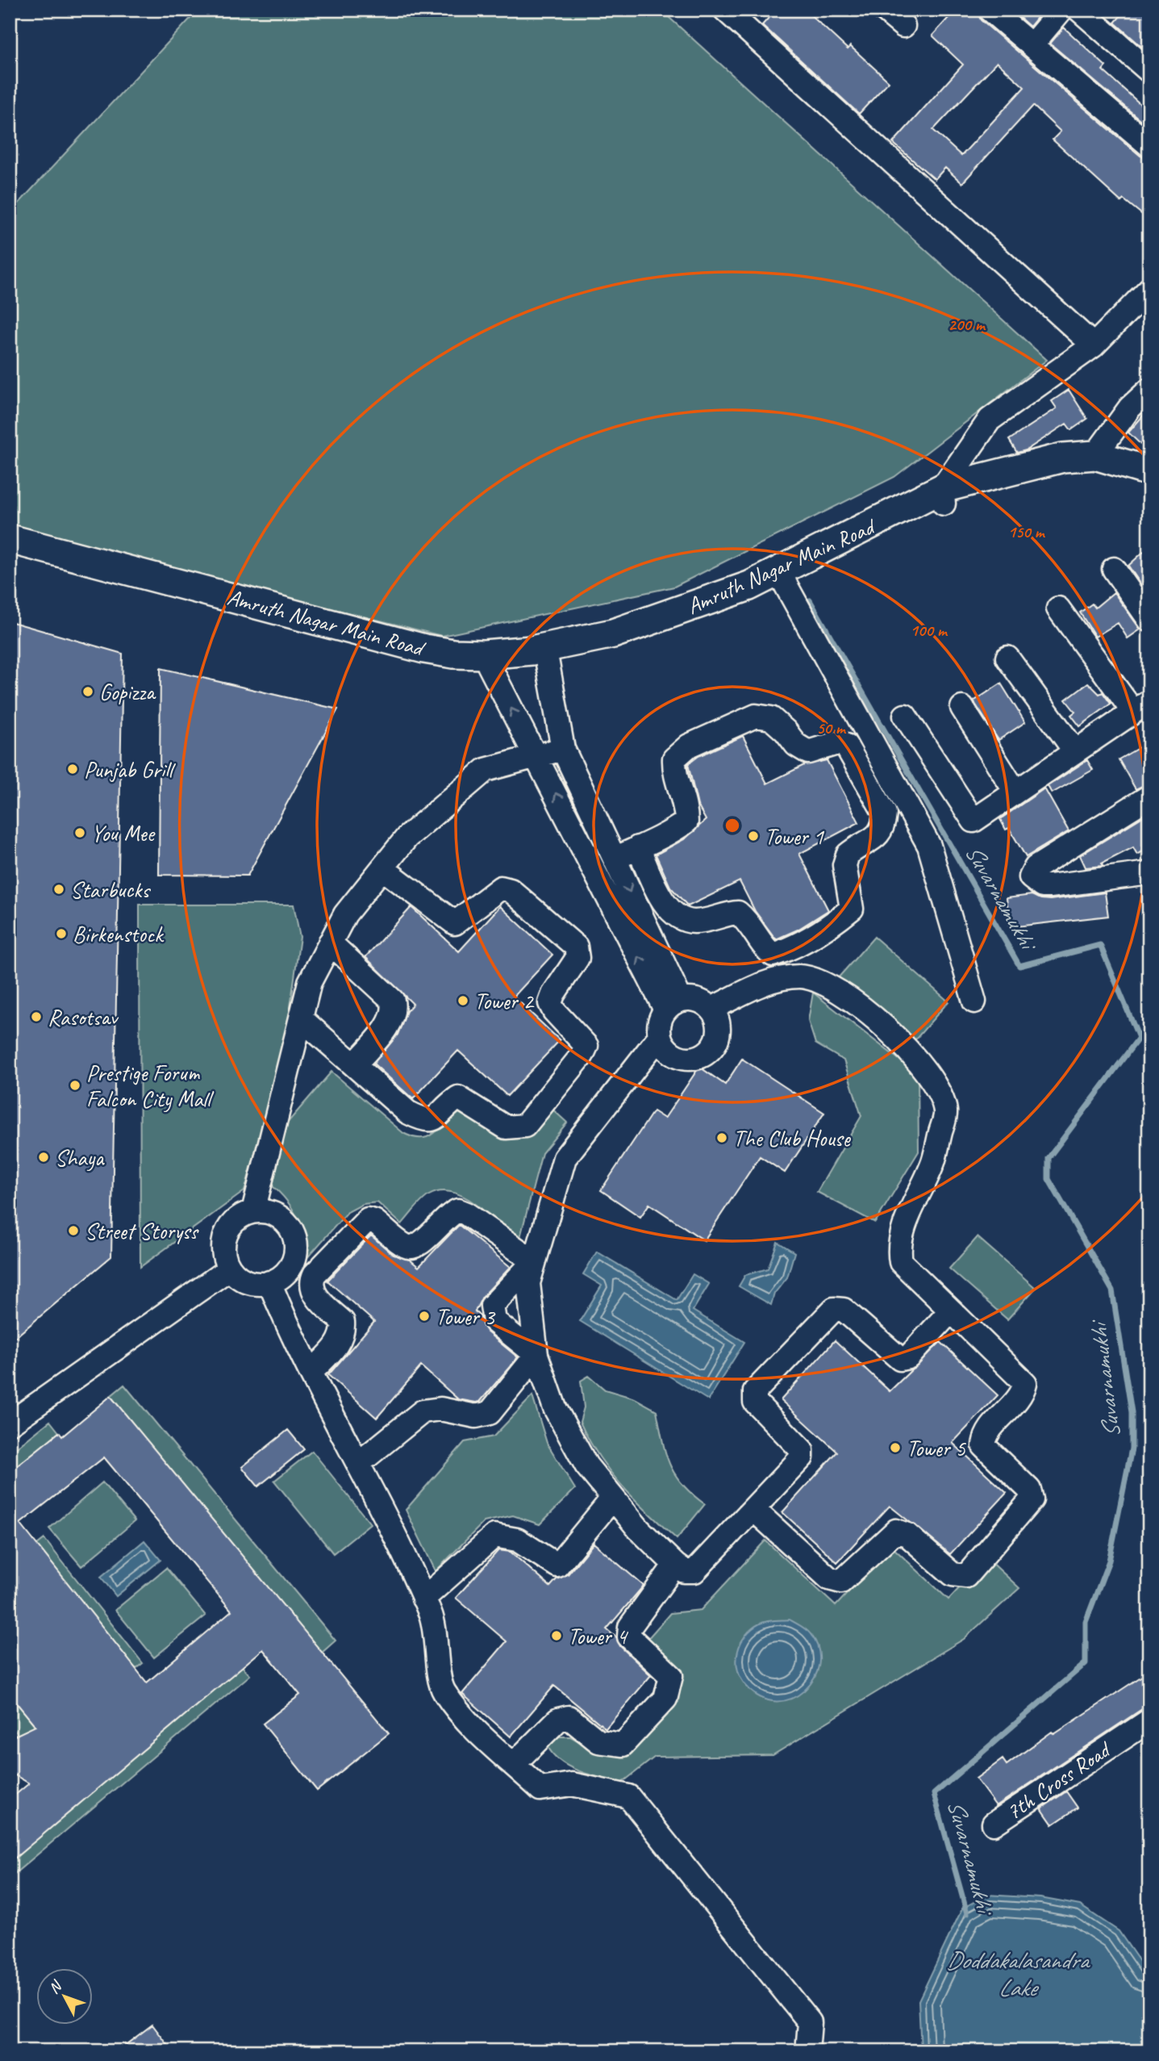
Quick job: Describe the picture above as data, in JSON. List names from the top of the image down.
{
  "streets": {
    "main road": ["Amruth Nagar Main Road"],
    "street": ["7th Cross Road"]
  },
  "water": ["Suvarnamukhi", "Doddakalasandra Lake"],
  "places": [
    "Gopizza",
    "Punjab Grill",
    "You Mee",
    "Tower 1",
    "Starbucks",
    "Birkenstock",
    "Tower 2",
    "Rasotsav",
    "Prestige Forum Falcon City Mall",
    "The Club House",
    "Shaya",
    "Street Storyss",
    "Tower 3",
    "Tower 5",
    "Tower 4"
  ],
  "north": "top left",
  "rings": [
    "200 m",
    "150 m",
    "100 m",
    "50 m"
  ]
}
